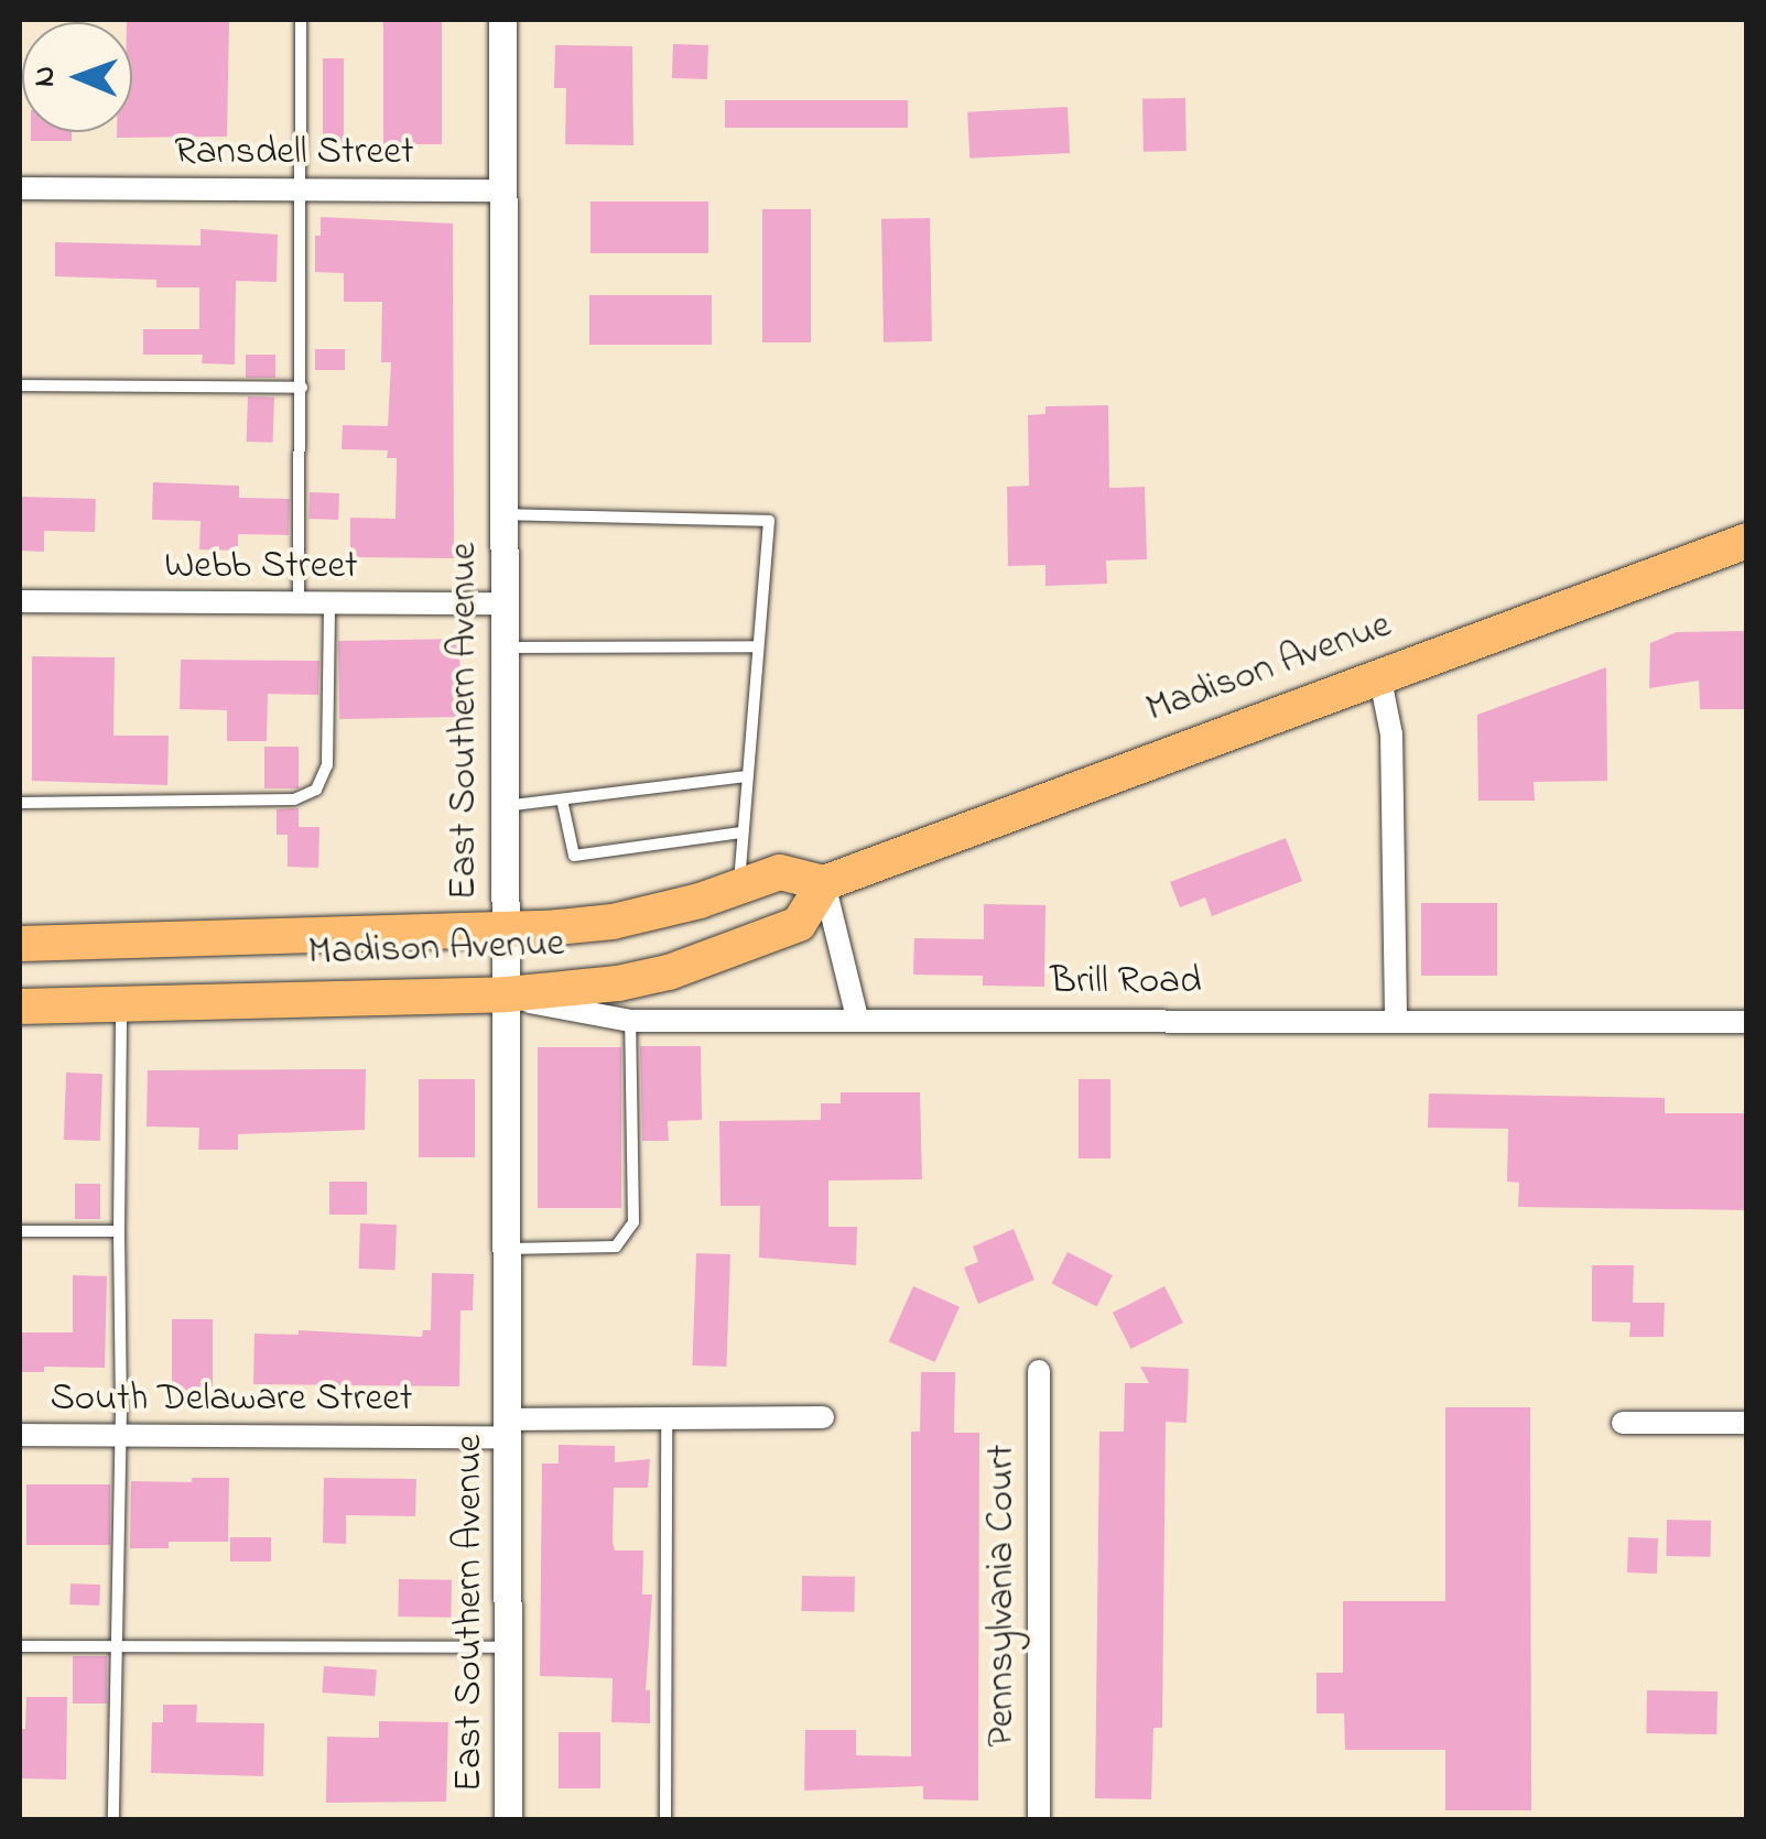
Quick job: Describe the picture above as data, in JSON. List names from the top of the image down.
{
  "streets": {
    "main road": ["Madison Avenue"],
    "street": [
      "Ransdell Street",
      "Webb Street",
      "East Southern Avenue",
      "Brill Road",
      "South Delaware Street",
      "Pennsylvania Court"
    ]
  },
  "crossings": [
    ["Ransdell Street", "East Southern Avenue"],
    ["Webb Street", "East Southern Avenue"],
    ["Madison Avenue", "East Southern Avenue"],
    ["Madison Avenue", "Brill Road"],
    ["East Southern Avenue", "Brill Road"],
    ["East Southern Avenue", "South Delaware Street"]
  ],
  "north": "left"
}
